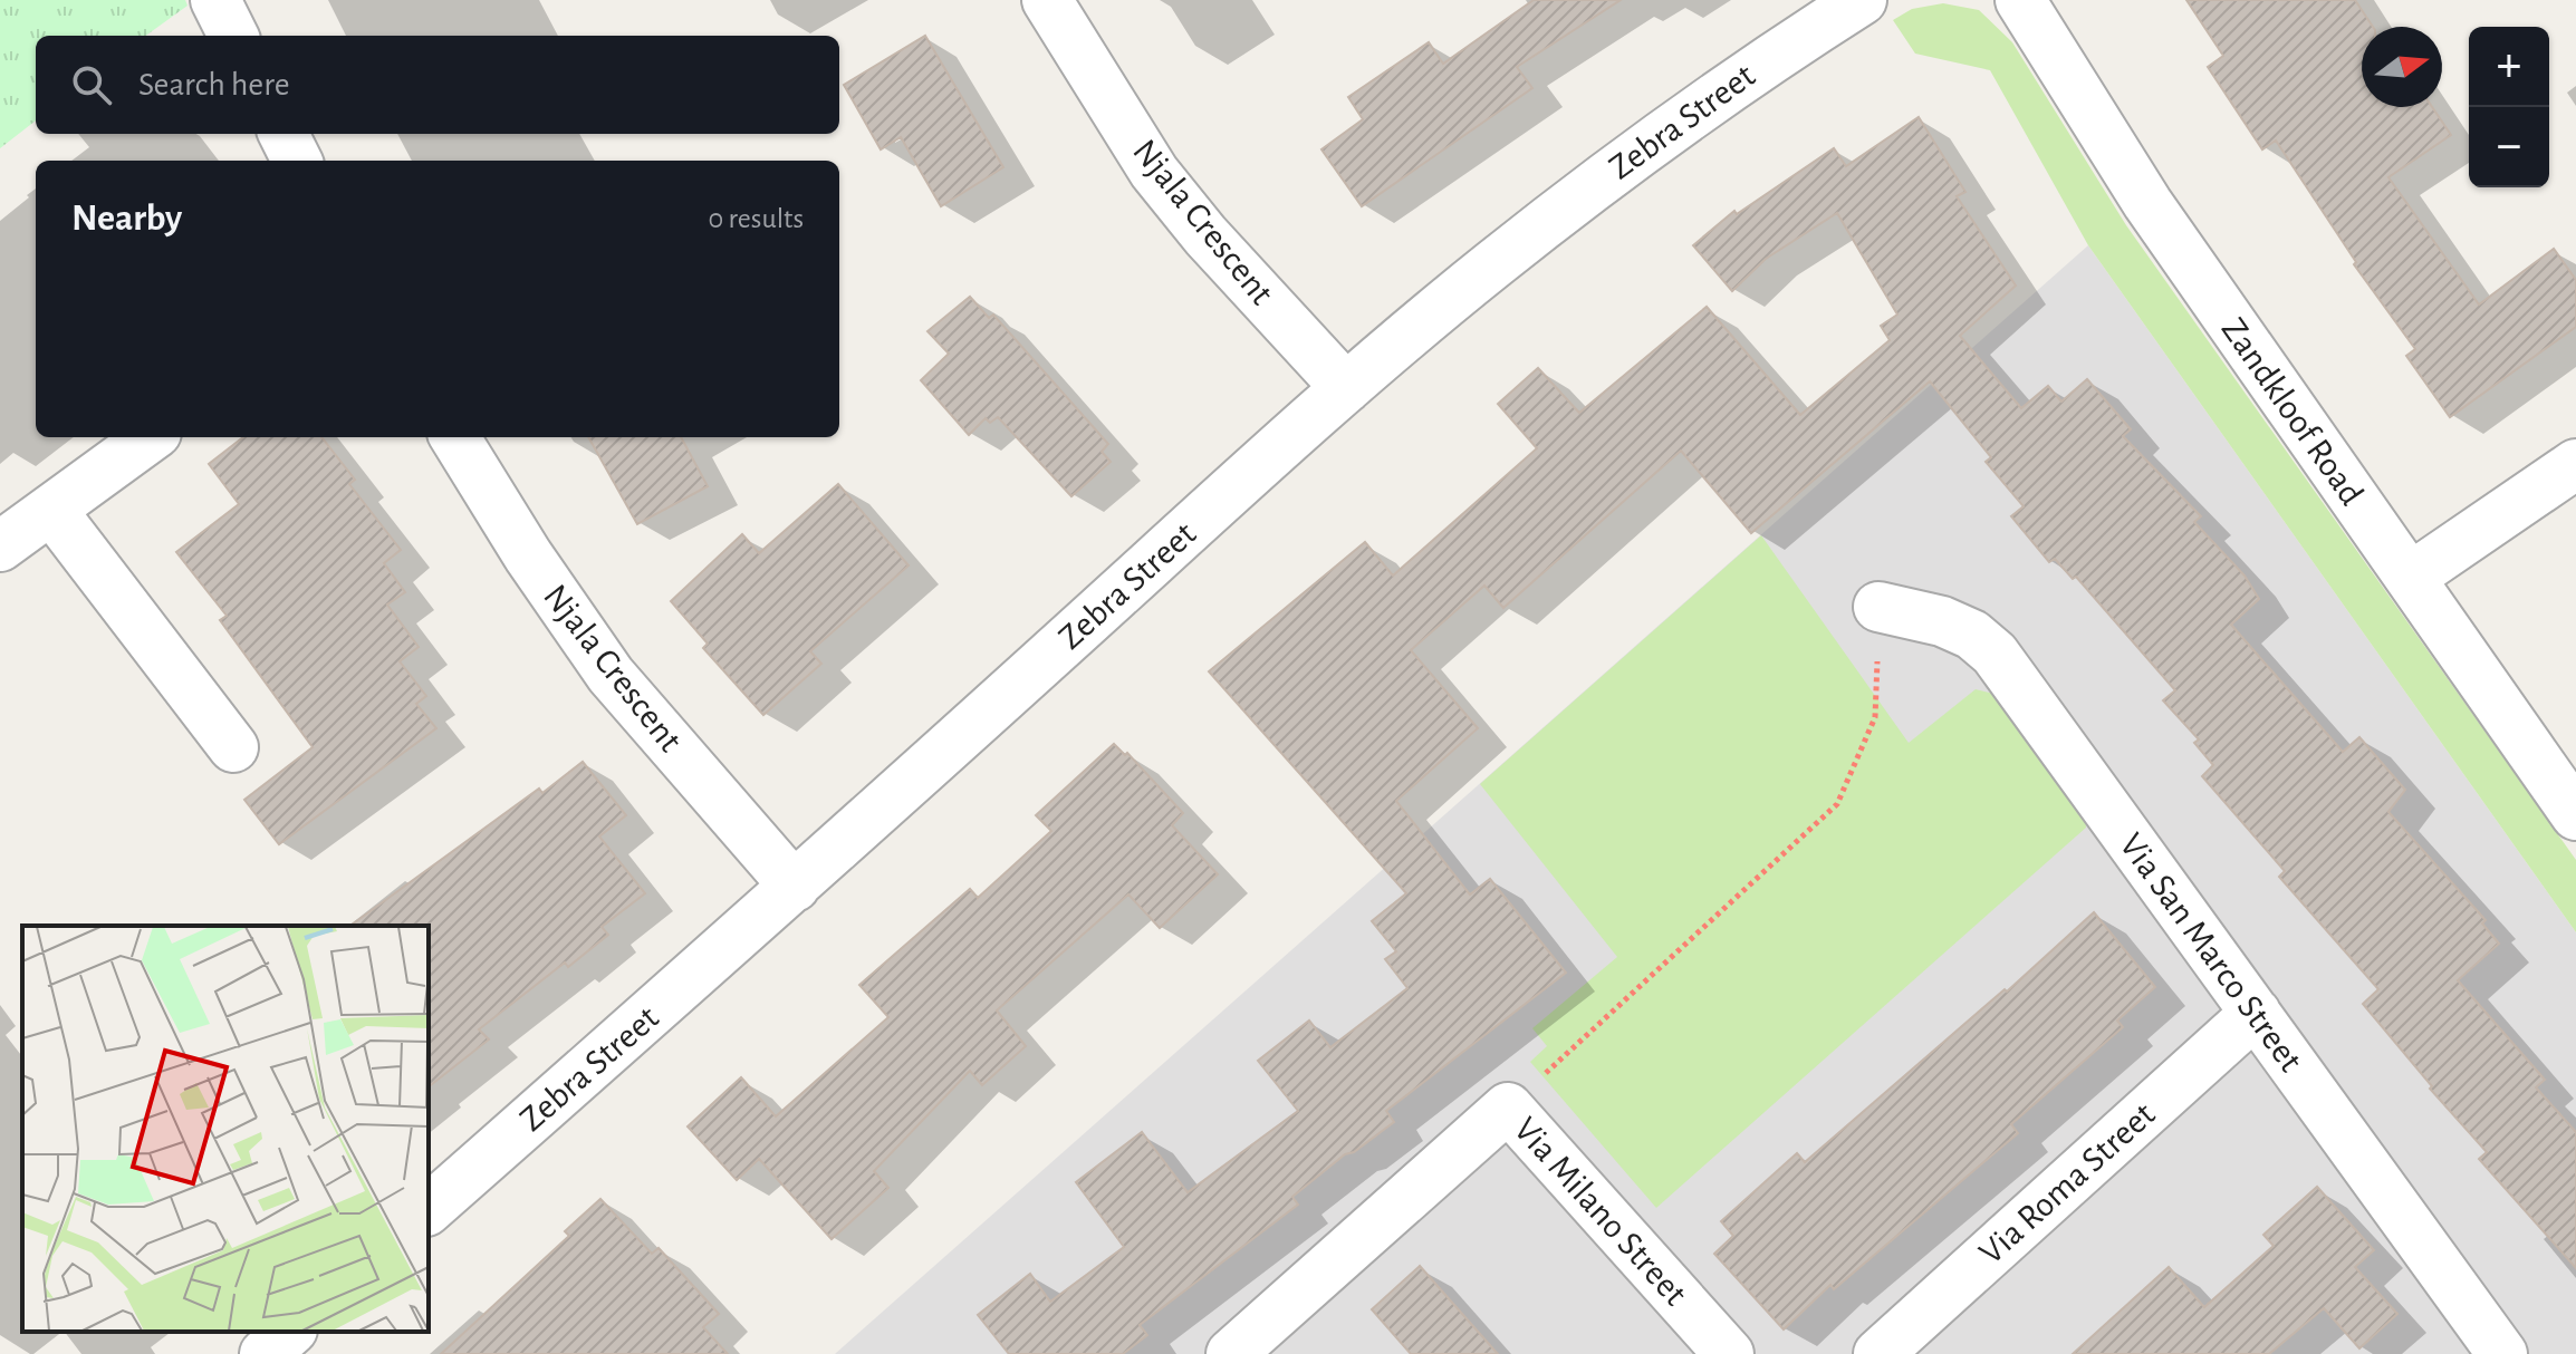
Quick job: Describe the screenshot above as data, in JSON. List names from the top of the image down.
{
  "streets": {
    "street": [
      "Zebra Street",
      "Njala Crescent",
      "Zandkloof Road",
      "Via San Marco Street",
      "Via Roma Street",
      "Via Milano Street"
    ]
  },
  "crossings": [
    ["Zebra Street", "Njala Crescent"],
    ["Via San Marco Street", "Via Roma Street"]
  ],
  "north": "right",
  "page": {
    "map_buttons": ["+", "−"],
    "search": "Search here",
    "heading": ["Nearby", "0 results"]
  }
}
